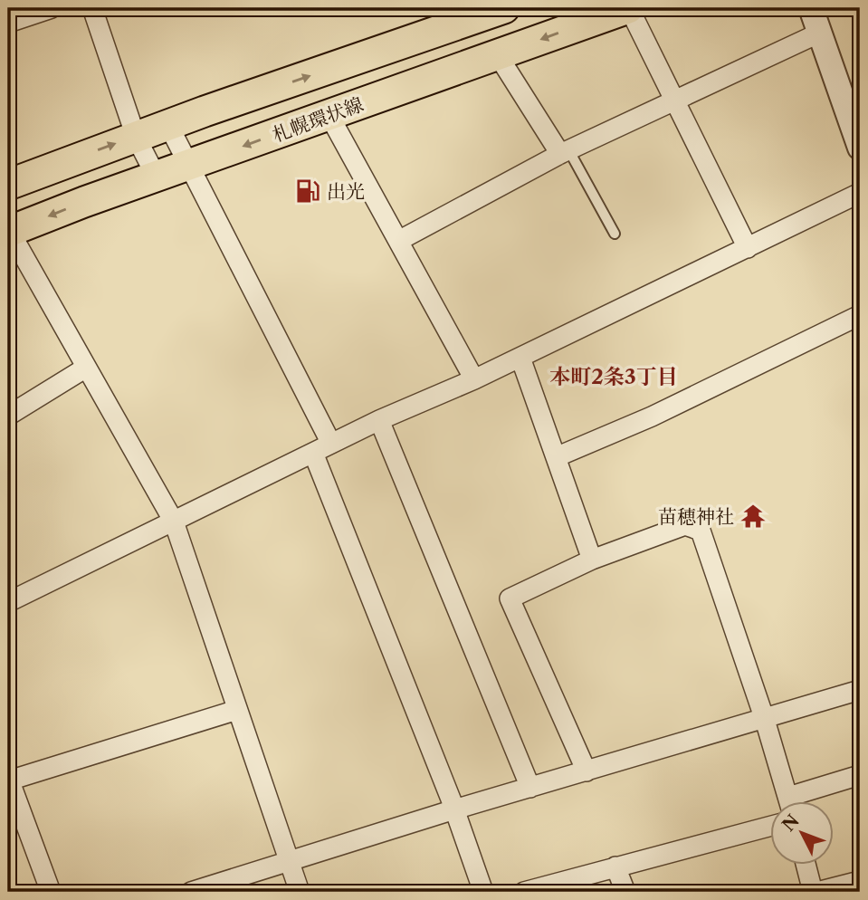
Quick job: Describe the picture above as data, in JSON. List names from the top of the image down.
{
  "streets": {
    "main road": ["札幌環状線"]
  },
  "districts": ["本町2条3丁目"],
  "places": {
    "fuel station": ["出光"],
    "temple": ["苗穂神社"]
  },
  "north": "top left"
}
